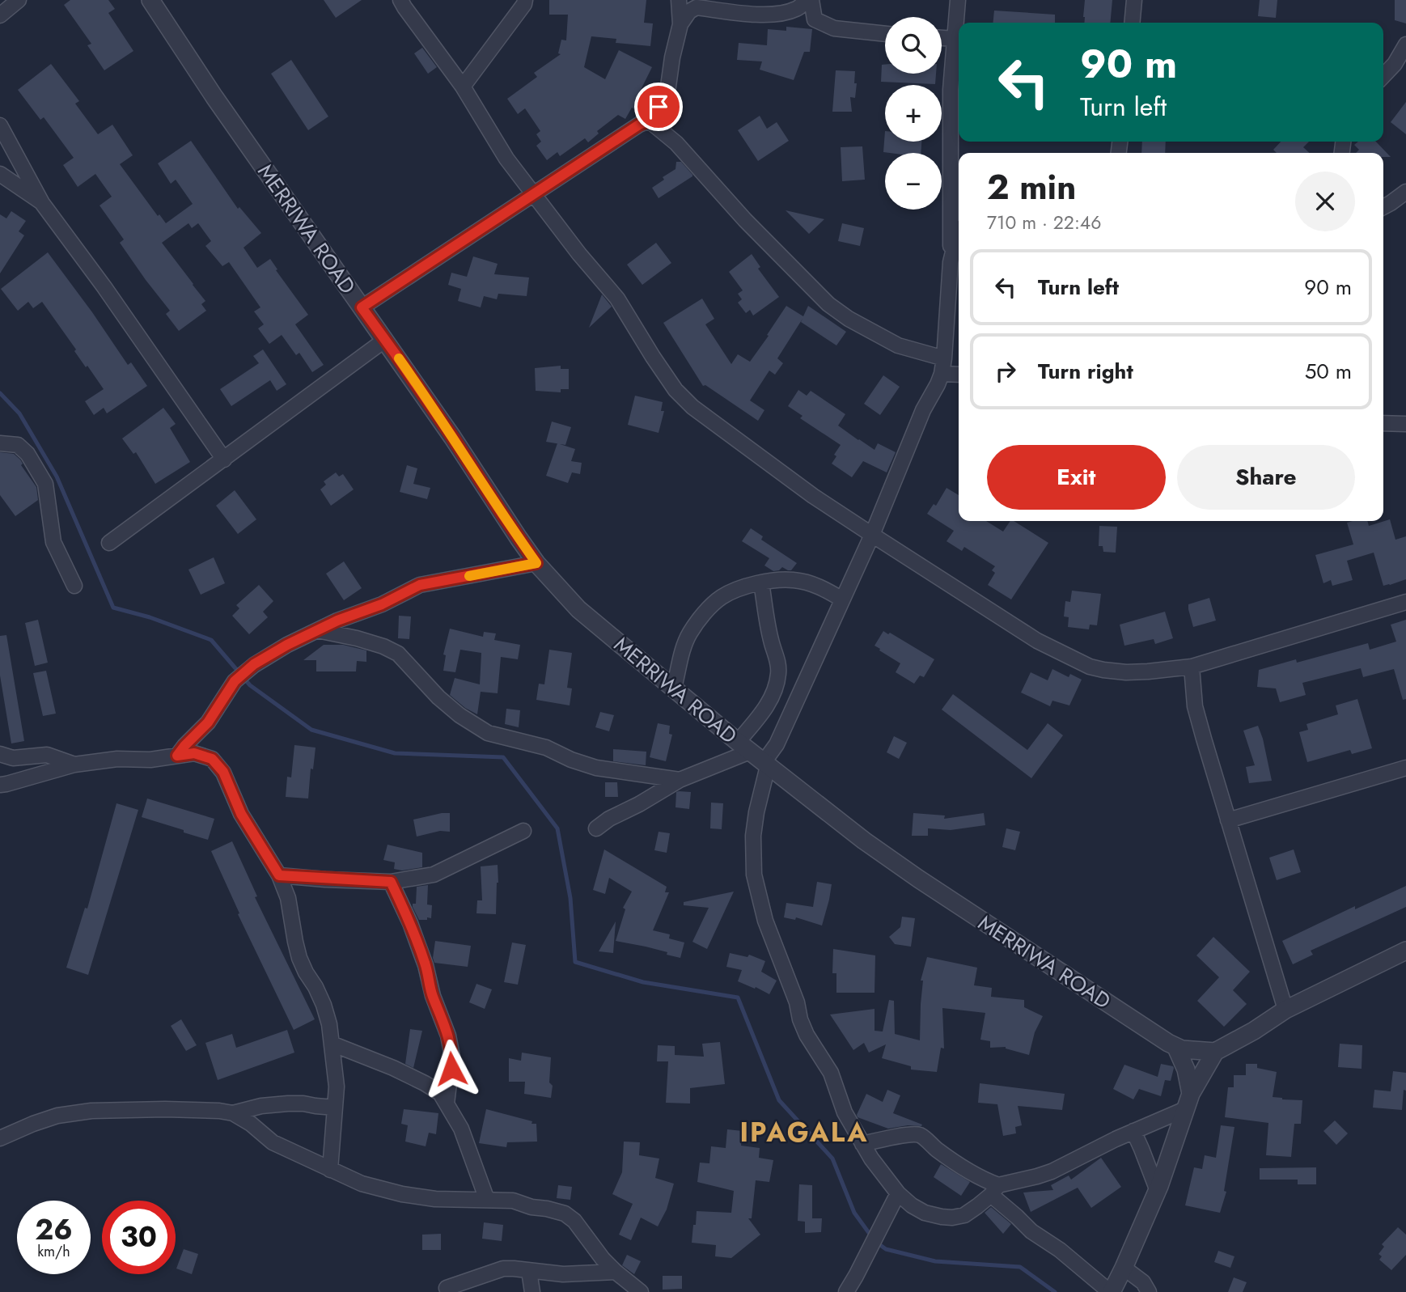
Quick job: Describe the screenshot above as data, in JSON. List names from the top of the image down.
{
  "streets": {
    "street": ["MERRIWA ROAD"]
  },
  "districts": ["IPAGALA"],
  "page": {
    "map_buttons": ["+", "−"],
    "turn": ["90 m", "Turn left"],
    "heading": ["2 min", "710 m · 22:46"],
    "list": [
      {
        "name": "Turn left",
        "value": "90 m"
      },
      {
        "name": "Turn right",
        "value": "50 m"
      }
    ],
    "buttons": ["Exit", "Share"],
    "speed": "26 km/h",
    "limit": "30"
  }
}
